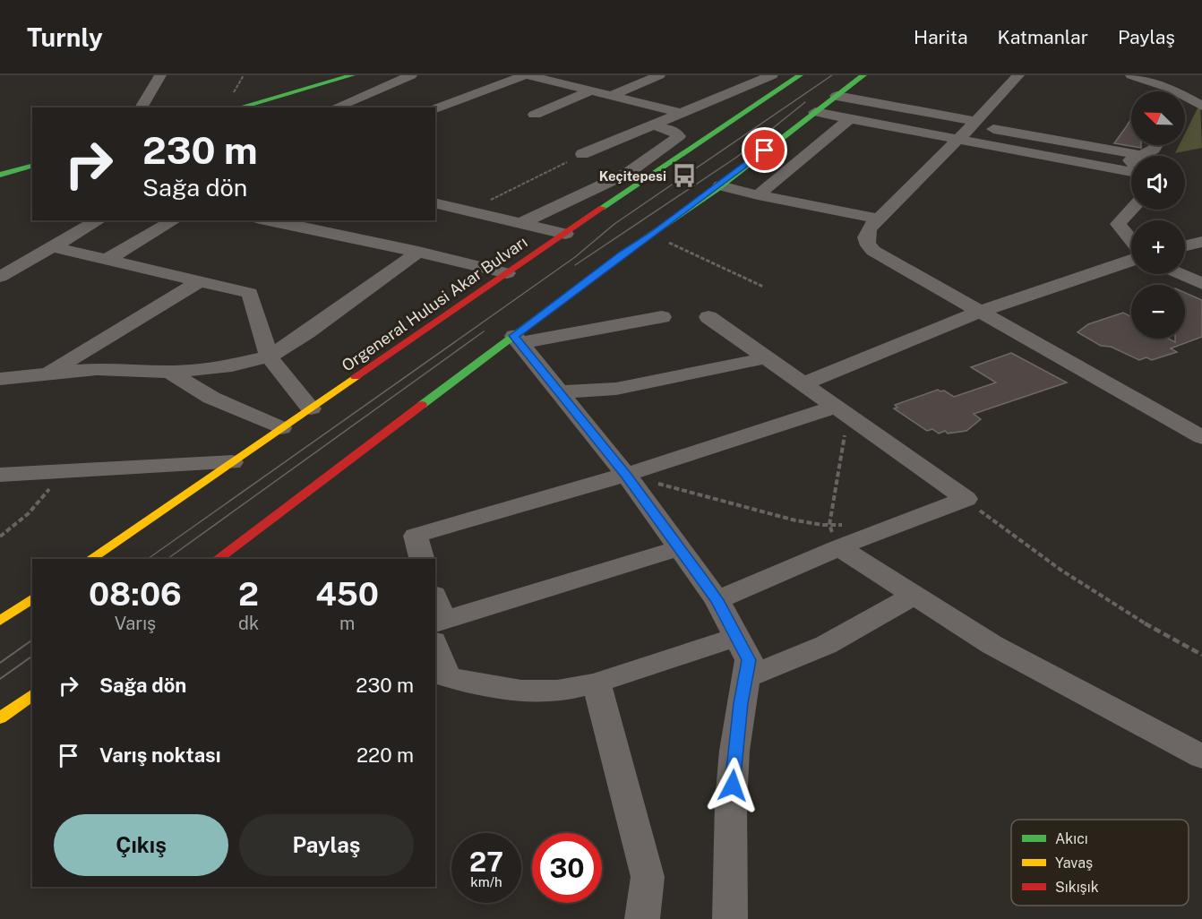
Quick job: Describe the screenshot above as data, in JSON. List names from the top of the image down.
{
  "streets": {
    "main road": ["Orgeneral Hulusi Akar Bulvarı"]
  },
  "places": {
    "bus stop": ["Keçitepesi"]
  },
  "legend": ["Akıcı", "Yavaş", "Sıkışık"],
  "north": "top left",
  "page": {
    "header": "Turnly",
    "nav": ["Harita", "Katmanlar", "Paylaş"],
    "map_buttons": ["+", "−"],
    "turn": ["230 m", "Sağa dön"],
    "eta": [
      "08:06",
      "Varış",
      "2",
      "dk",
      "450",
      "m"
    ],
    "list": [
      {
        "name": "Sağa dön",
        "value": "230 m"
      },
      {
        "name": "Varış noktası",
        "value": "220 m"
      }
    ],
    "buttons": ["Çıkış", "Paylaş"],
    "speed": "27 km/h",
    "limit": "30"
  }
}
